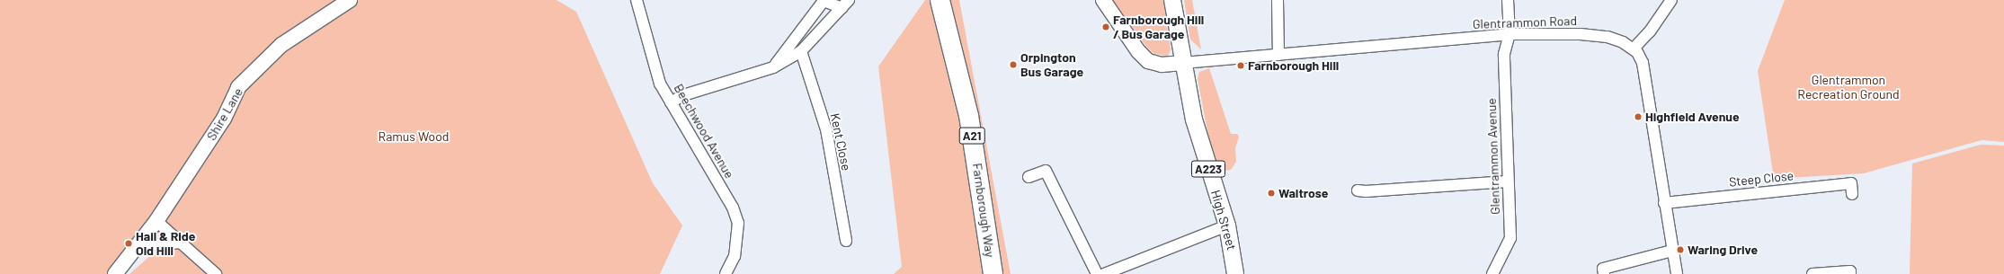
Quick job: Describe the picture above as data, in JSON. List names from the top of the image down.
{
  "streets": {
    "highway": ["A21", "Farnborough Way"],
    "main road": ["A223", "High Street"],
    "street": [
      "Glentrammon Road",
      "Shire Lane",
      "Beechwood Avenue",
      "Kent Close",
      "Glentrammon Avenue",
      "Steep Close"
    ]
  },
  "crossings": [
    ["Glentrammon Road", "Glentrammon Avenue"],
    ["Glentrammon Road", "A223"],
    ["Glentrammon Road", "High Street"],
    ["A223", "High Street"]
  ],
  "parks": ["Glentrammon Recreation Ground", "Ramus Wood"],
  "places": [
    "Farnborough Hill / Bus Garage",
    "Orpington Bus Garage",
    "Farnborough Hill",
    "Highfield Avenue",
    "Waitrose",
    "Hail & Ride Old Hill",
    "Waring Drive"
  ]
}
